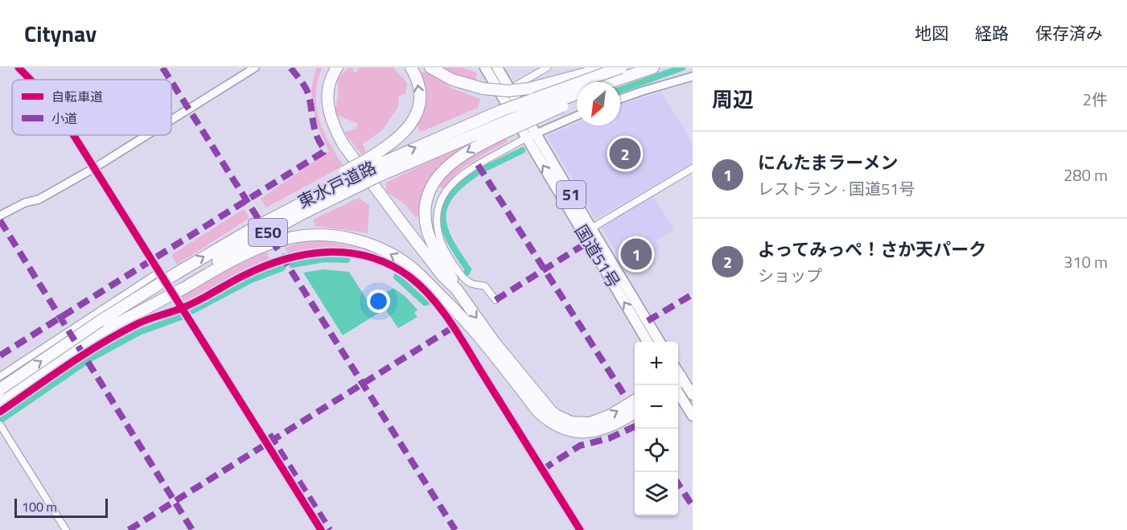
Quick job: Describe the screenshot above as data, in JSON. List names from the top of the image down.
{
  "streets": {
    "highway": [
      "東水戸道路",
      "51",
      "E50",
      "国道51号"
    ]
  },
  "legend": ["自転車道", "小道"],
  "scale_bar": "100 m",
  "north": "bottom left",
  "page": {
    "header": "Citynav",
    "nav": ["地図", "経路", "保存済み"],
    "heading": ["周辺", "2件"],
    "list": [
      {
        "mark": "1",
        "name": "にんたまラーメン",
        "note": "レストラン · 国道51号",
        "value": "280 m"
      },
      {
        "mark": "2",
        "name": "よってみっぺ！さか天パーク",
        "note": "ショップ",
        "value": "310 m"
      }
    ],
    "pins": ["2", "1"],
    "map_buttons": ["+", "−"],
    "scale": "100 m"
  }
}
